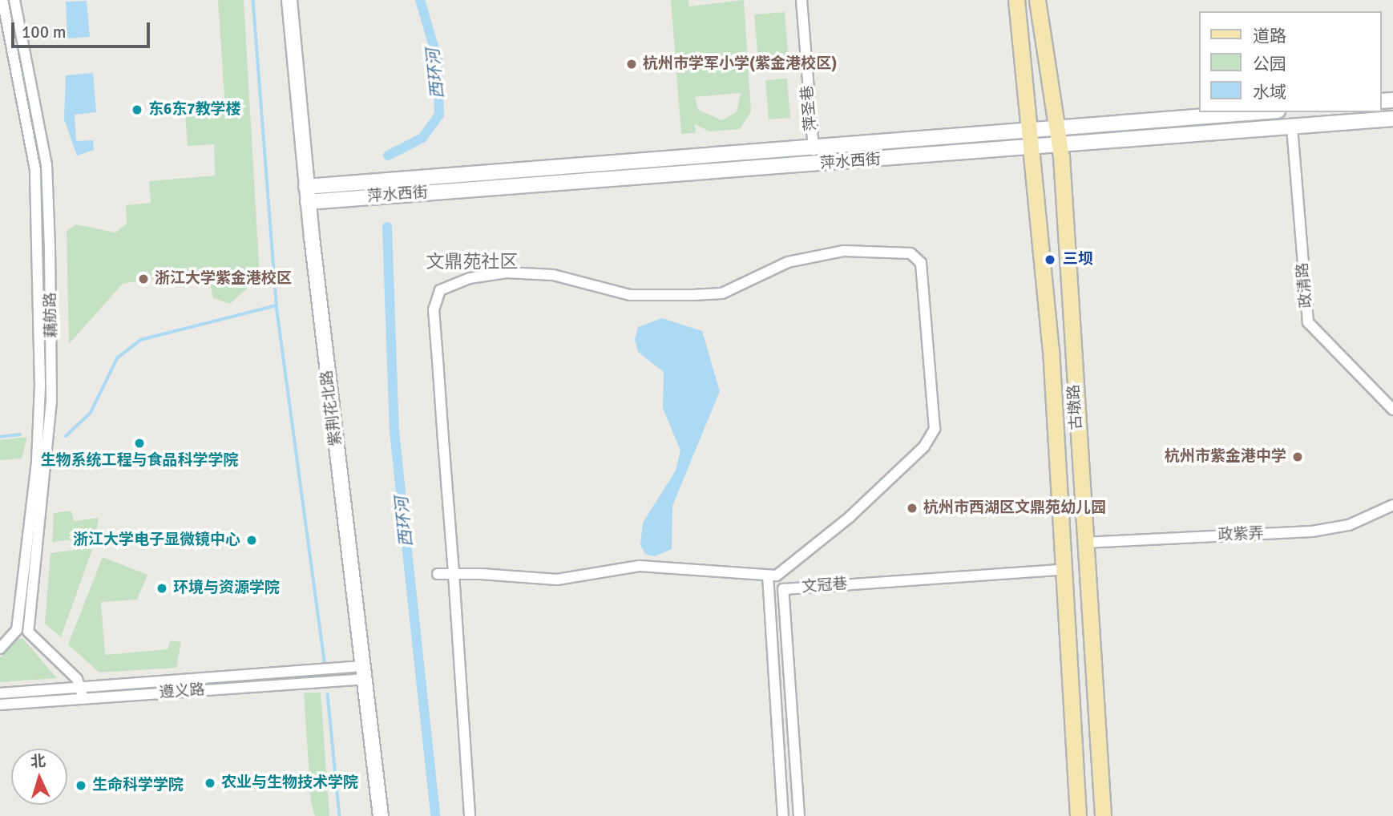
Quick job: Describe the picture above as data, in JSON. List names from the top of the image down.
{
  "streets": {
    "main road": ["萍水西街", "古墩路", "紫荆花北路"],
    "street": [
      "萍圣巷",
      "政清路",
      "藕舫路",
      "政紫弄",
      "文冠巷",
      "遵义路"
    ]
  },
  "crossings": [
    ["萍圣巷", "萍水西街"],
    ["萍水西街", "政清路"],
    ["萍水西街", "古墩路"],
    ["萍水西街", "紫荆花北路"],
    ["古墩路", "政紫弄"],
    ["古墩路", "文冠巷"],
    ["紫荆花北路", "遵义路"]
  ],
  "districts": ["文鼎苑社区"],
  "water": ["西环河"],
  "places": [
    "杭州市学军小学(紫金港校区)",
    "东6东7教学楼",
    "三坝",
    "浙江大学紫金港校区",
    "生物系统工程与食品科学学院",
    "杭州市紫金港中学",
    "杭州市西湖区文鼎苑幼儿园",
    "浙江大学电子显微镜中心",
    "环境与资源学院",
    "农业与生物技术学院",
    "生命科学学院"
  ],
  "legend": ["道路", "公园", "水域"],
  "scale_bar": "100 m",
  "north": "top"
}
